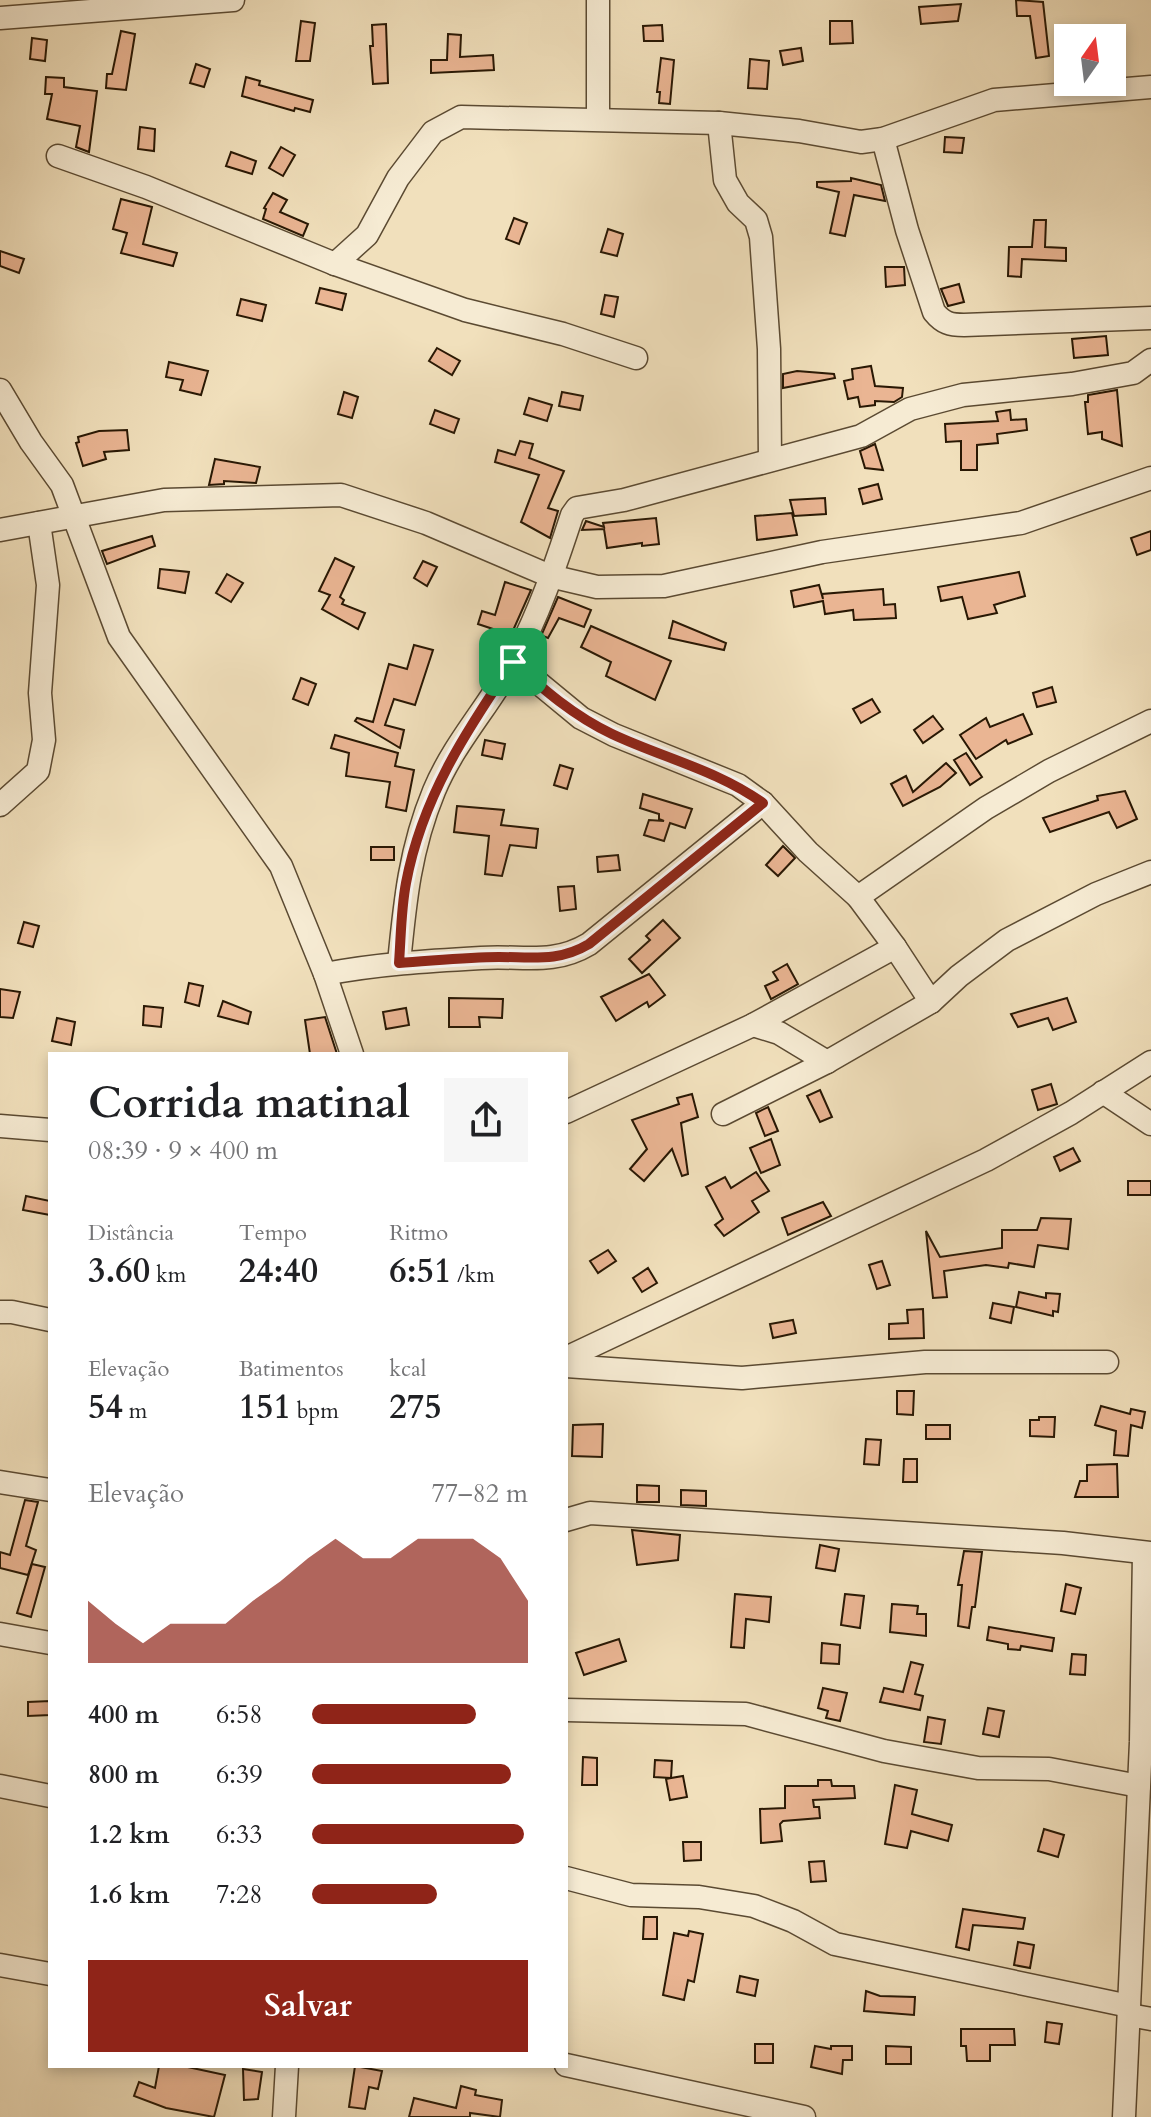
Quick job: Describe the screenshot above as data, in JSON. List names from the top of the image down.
{
  "north": "top",
  "page": {
    "heading": ["Corrida matinal", "08:39 · 9 × 400 m"],
    "stats": [
      ["Distância", "3.60 km"],
      ["Tempo", "24:40"],
      ["Ritmo", "6:51 /km"],
      ["Elevação", "54 m"],
      ["Batimentos", "151 bpm"],
      ["kcal", "275"]
    ],
    "chart": ["Elevação", "77–82 m"],
    "list": [
      {
        "name": "400 m",
        "note": "6:58"
      },
      {
        "name": "800 m",
        "note": "6:39"
      },
      {
        "name": "1.2 km",
        "note": "6:33"
      },
      {
        "name": "1.6 km",
        "note": "7:28"
      }
    ],
    "buttons": "Salvar"
  }
}
